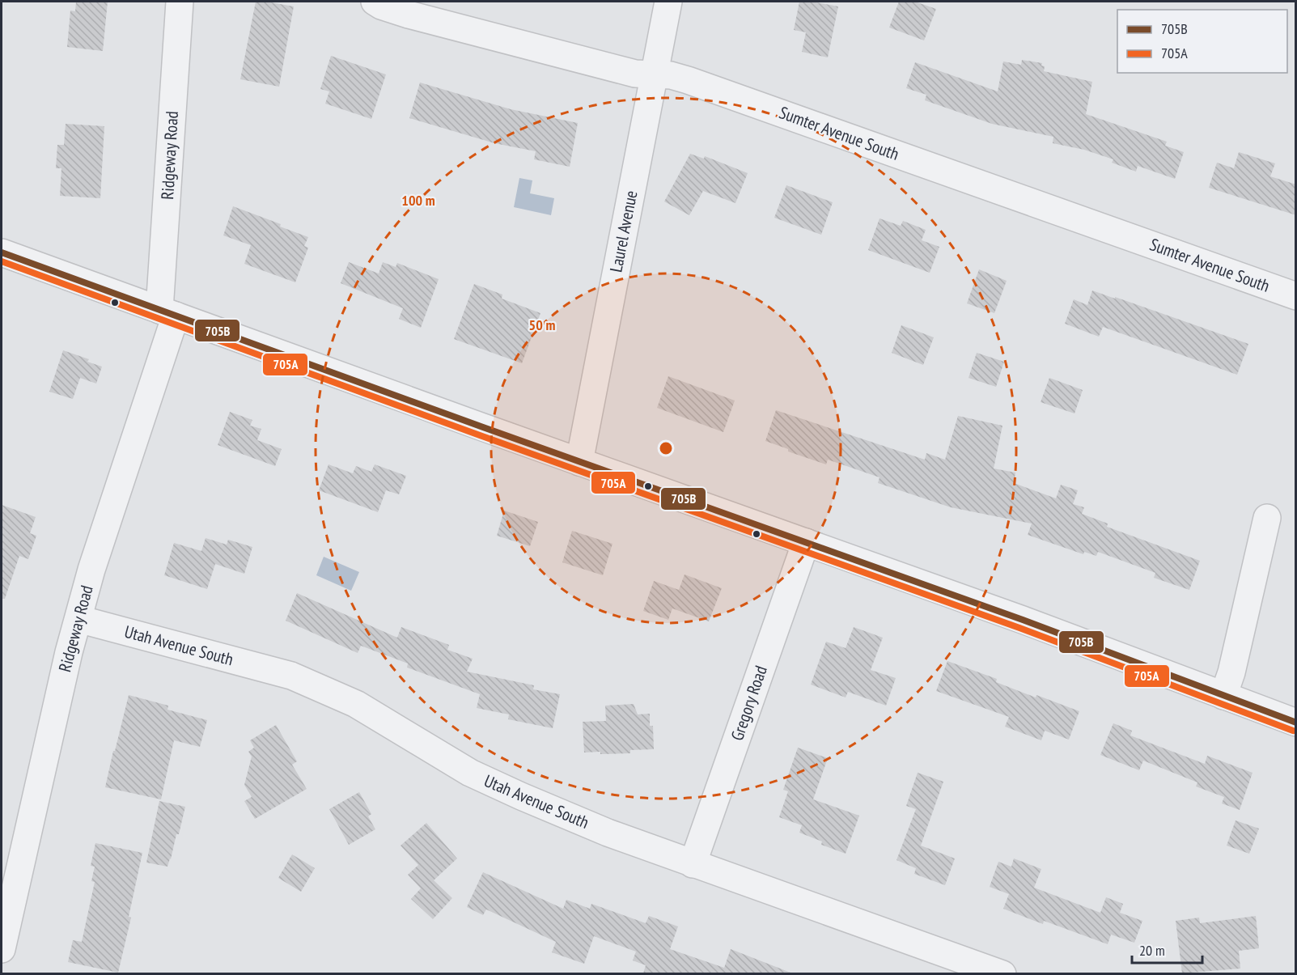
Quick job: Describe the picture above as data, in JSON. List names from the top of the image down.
{
  "streets": {
    "street": [
      "Sumter Avenue South",
      "Ridgeway Road",
      "Laurel Avenue",
      "Utah Avenue South",
      "Gregory Road"
    ]
  },
  "crossings": [
    ["Sumter Avenue South", "Laurel Avenue"],
    ["Ridgeway Road", "Utah Avenue South"],
    ["Utah Avenue South", "Gregory Road"]
  ],
  "lines": ["transit line 705B", "transit line 705A"],
  "legend": ["705B", "705A"],
  "scale_bar": "20 m",
  "rings": ["100 m", "50 m"]
}
